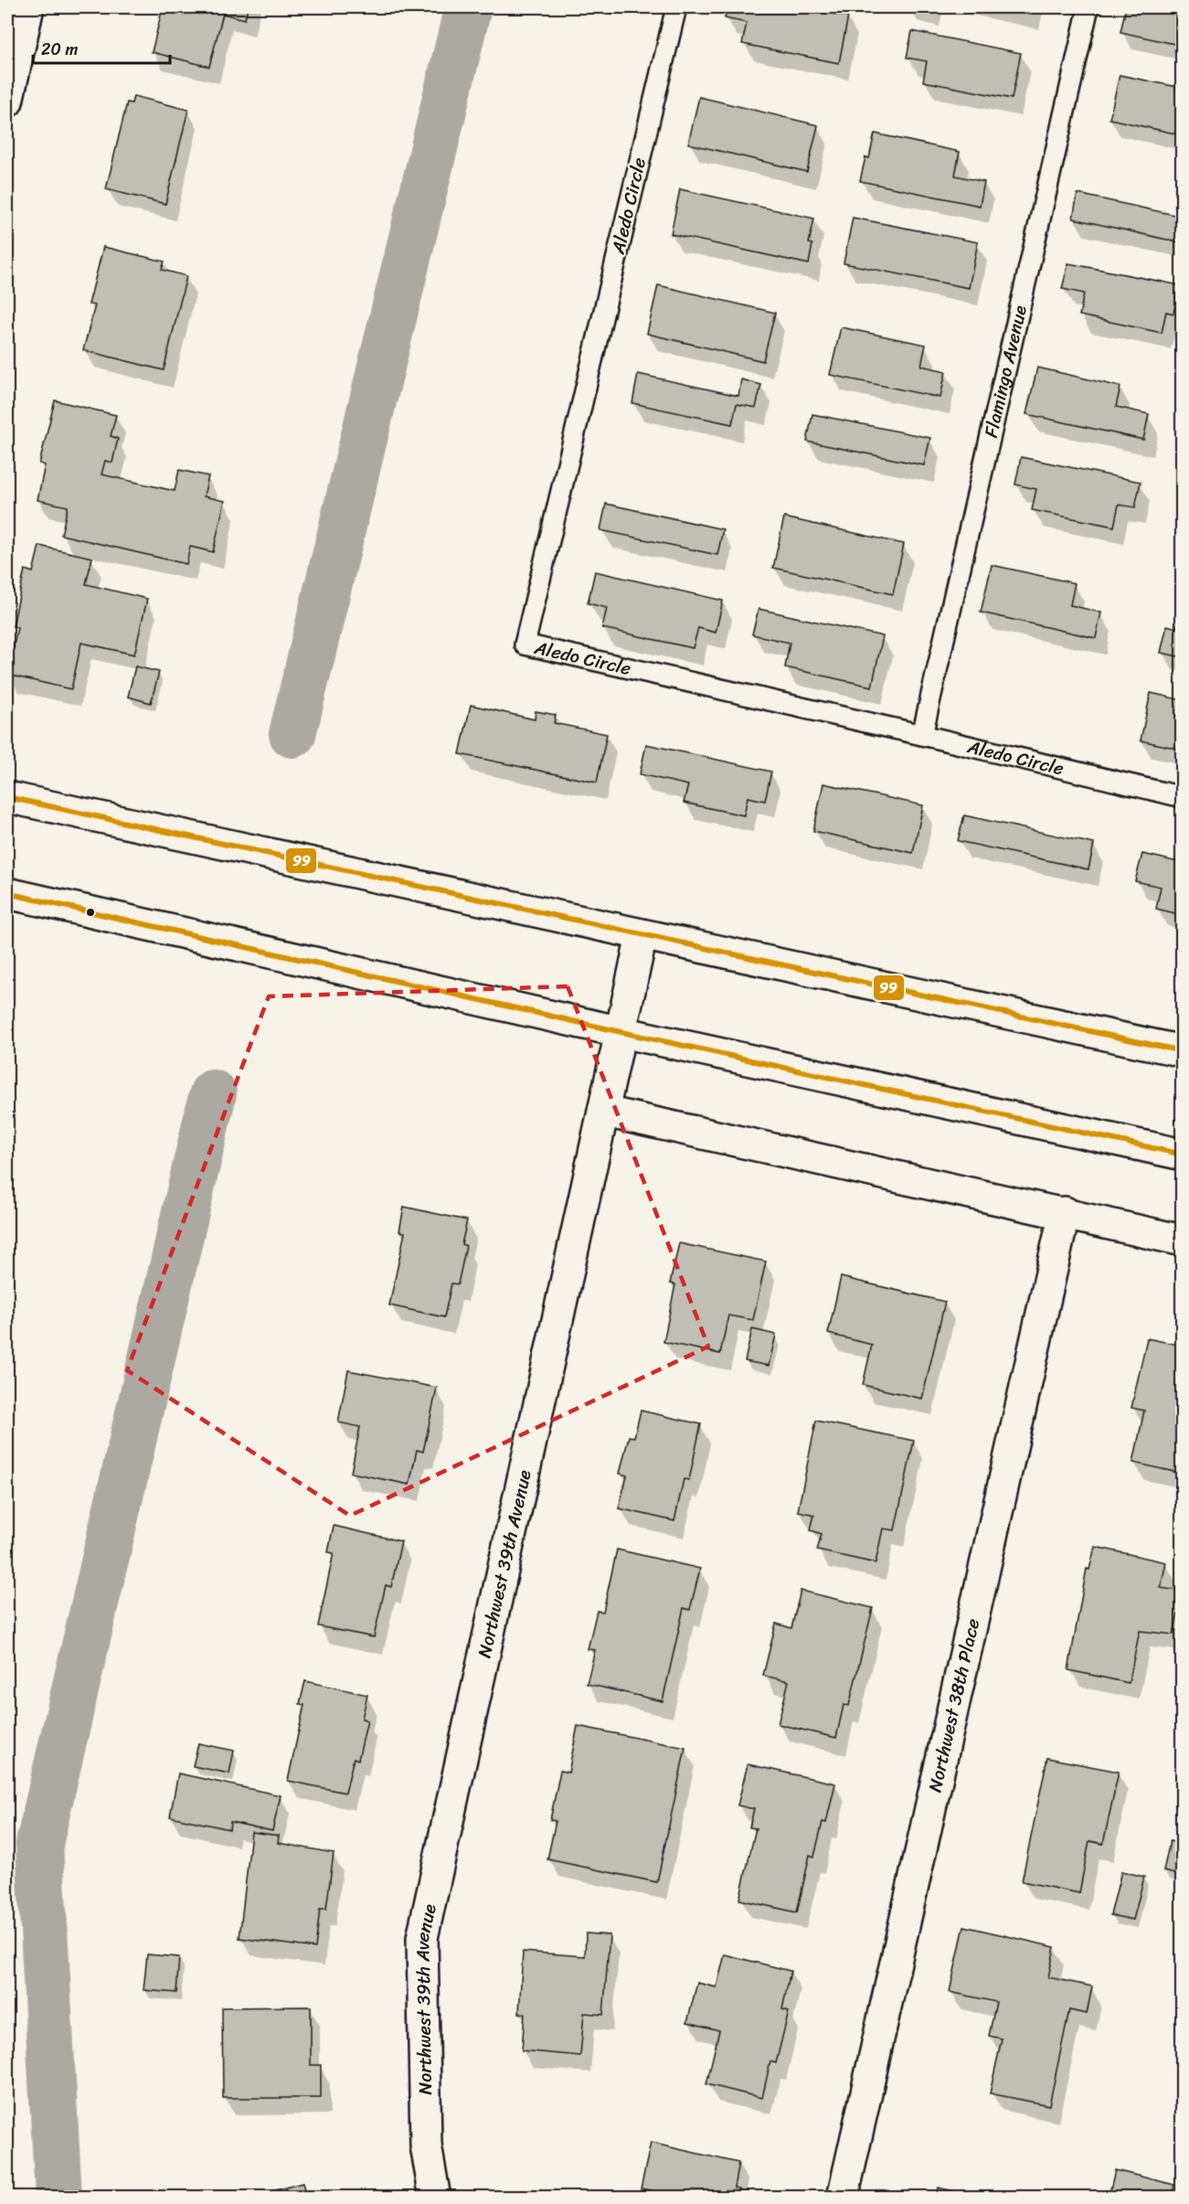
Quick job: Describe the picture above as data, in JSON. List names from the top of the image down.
{
  "streets": {
    "street": ["Northwest 39th Avenue", "Northwest 38th Place"],
    "lane": ["Aledo Circle", "Flamingo Avenue"]
  },
  "crossings": [
    ["Aledo Circle", "Flamingo Avenue"]
  ],
  "lines": ["transit line 99"],
  "scale_bar": "20 m"
}
